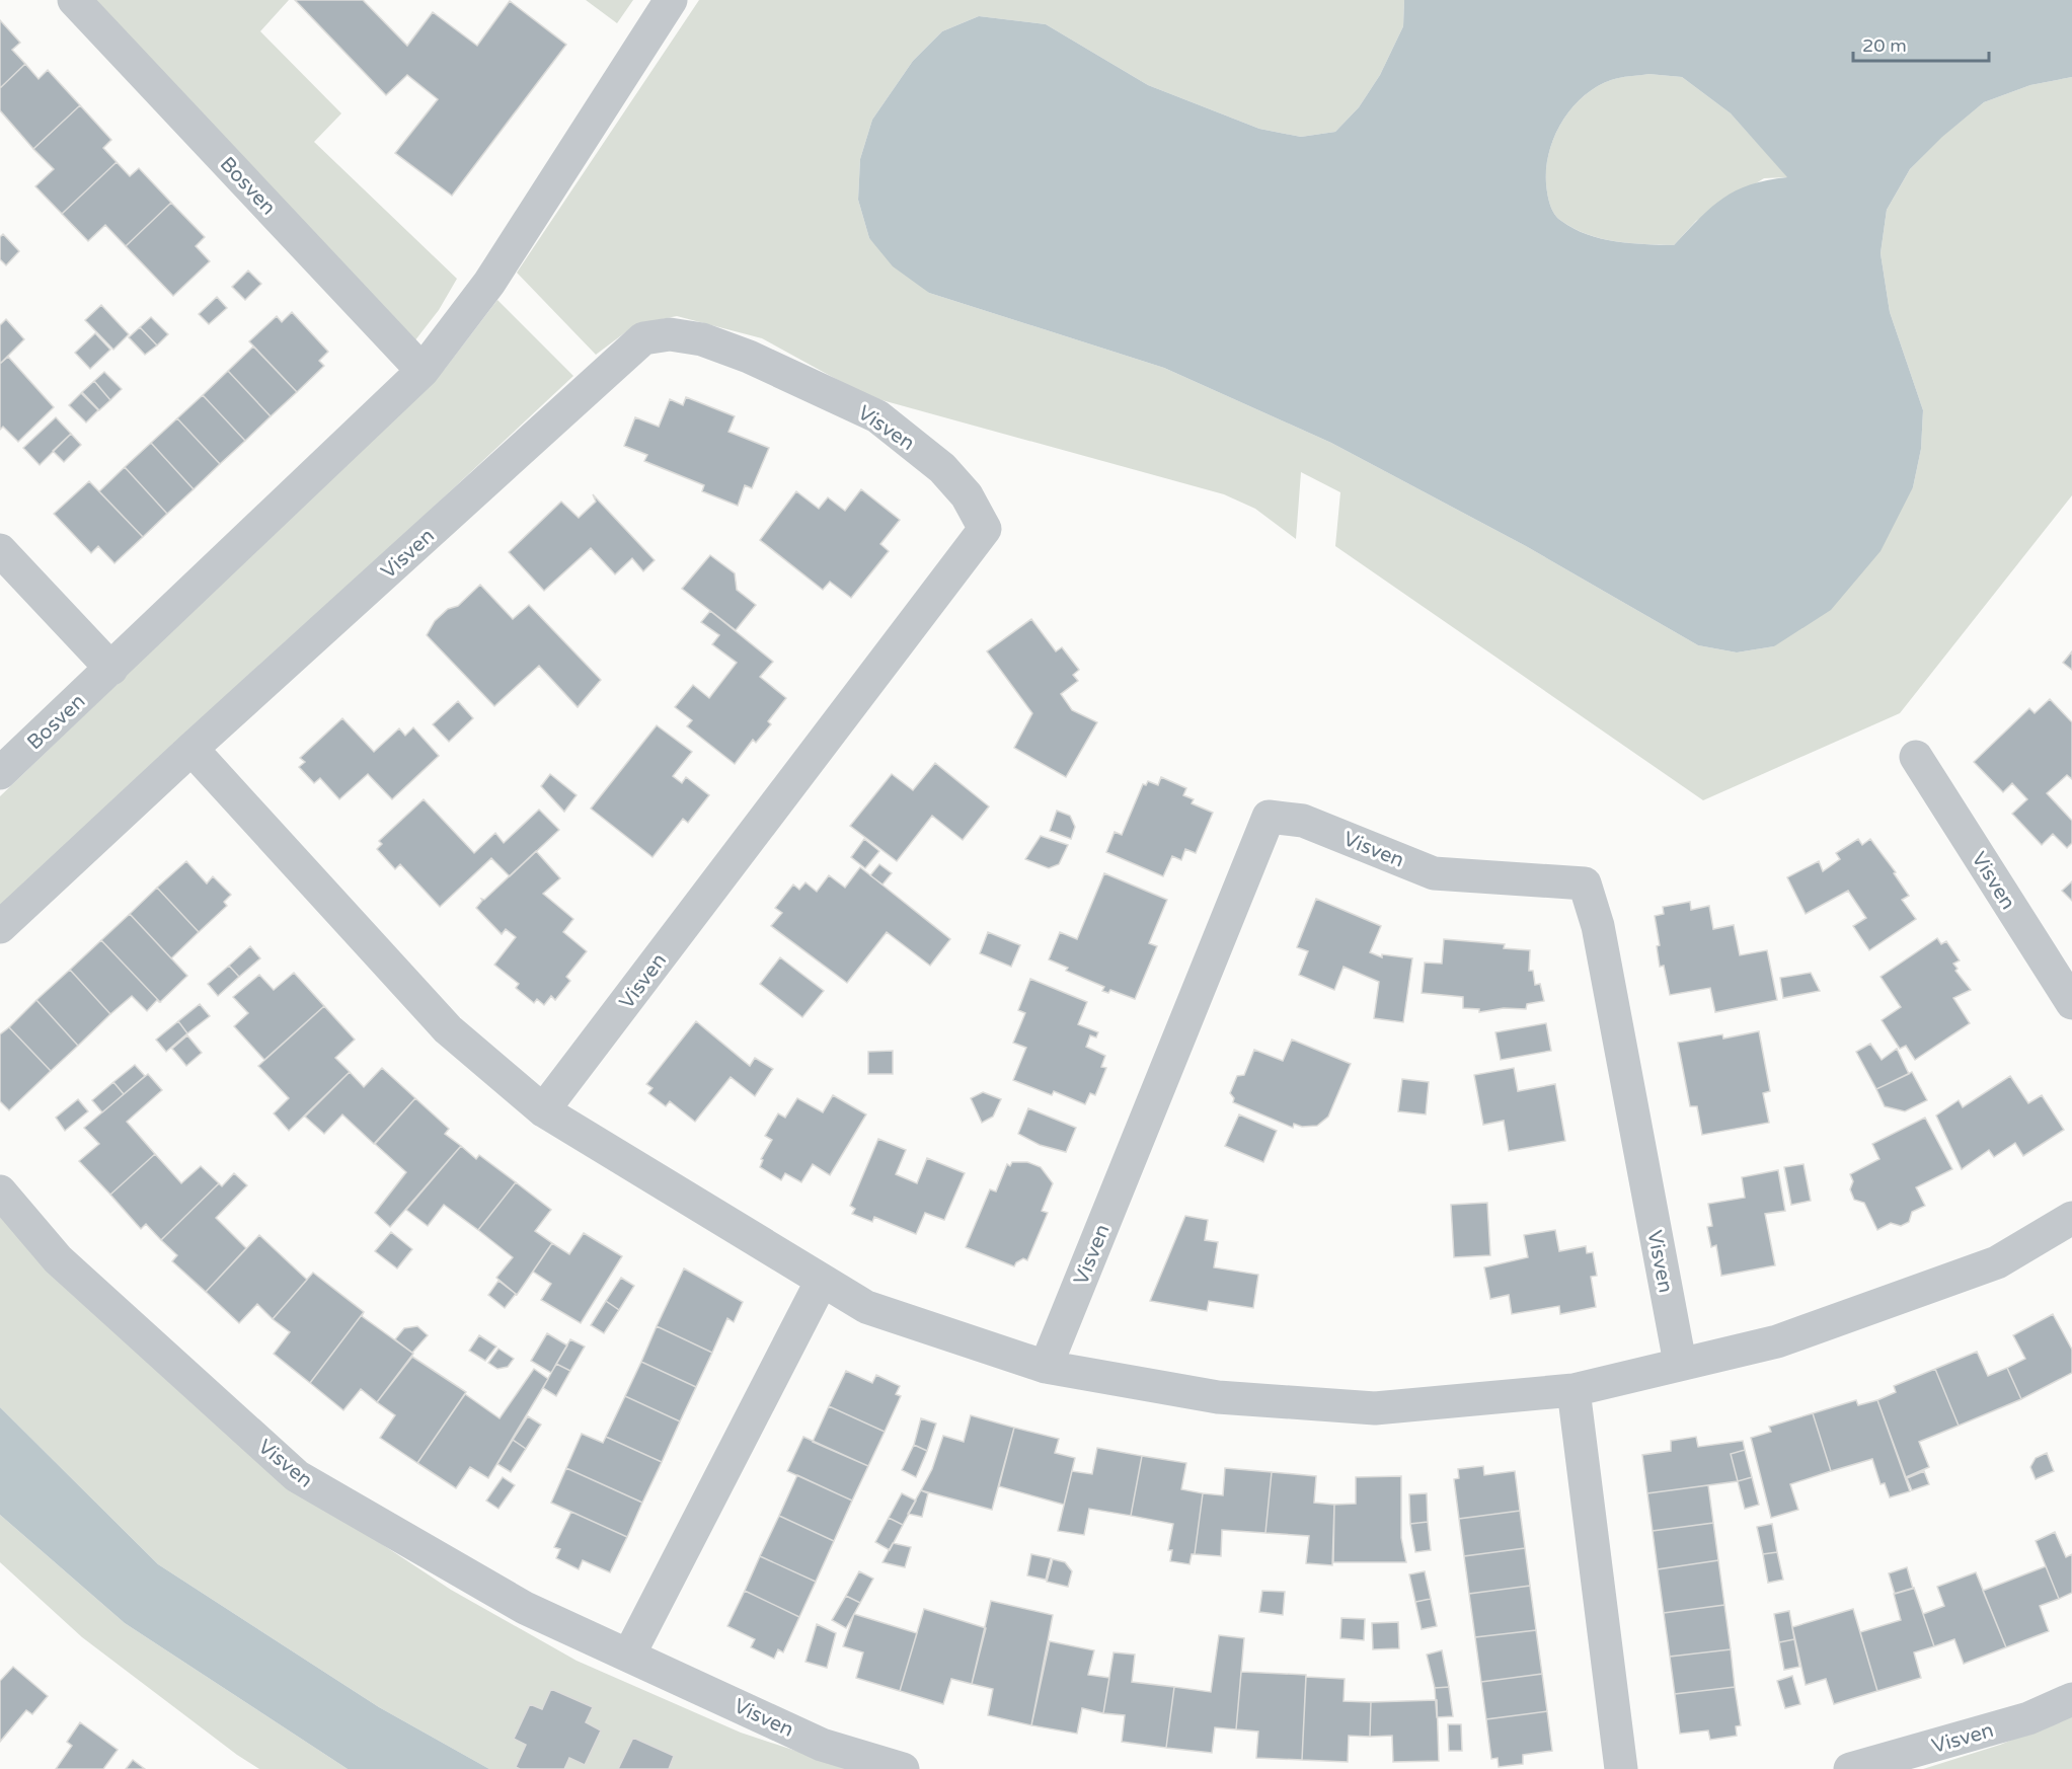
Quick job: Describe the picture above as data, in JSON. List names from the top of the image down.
{
  "streets": {
    "street": ["Bosven", "Visven"]
  },
  "scale_bar": "20 m"
}
